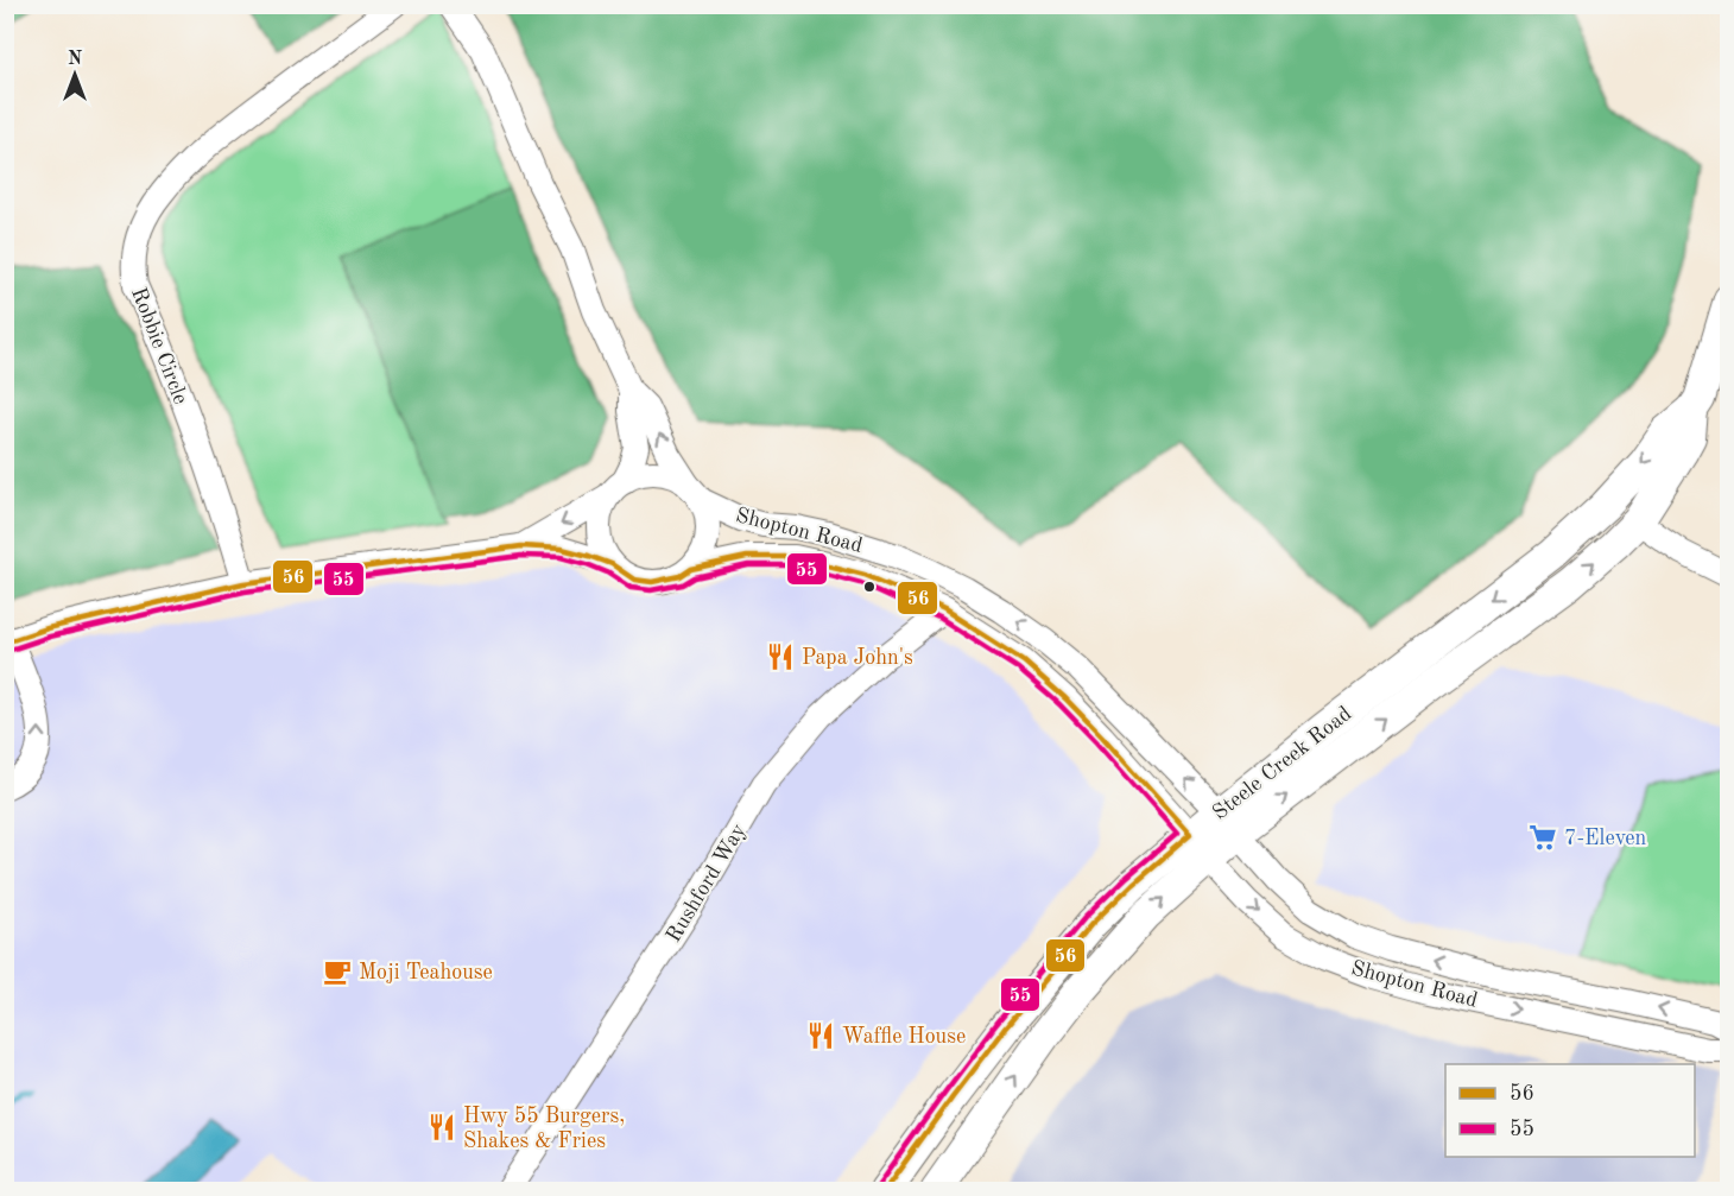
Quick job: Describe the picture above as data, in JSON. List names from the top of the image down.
{
  "streets": {
    "main road": ["Steele Creek Road"],
    "street": ["Robbie Circle", "Shopton Road", "Rushford Way"]
  },
  "crossings": [
    ["Shopton Road", "Steele Creek Road"],
    ["Shopton Road", "Rushford Way"]
  ],
  "places": {
    "restaurant": ["Papa John's", "Waffle House", "Hwy 55 Burgers, Shakes & Fries"],
    "supermarket": ["7-Eleven"],
    "cafe": ["Moji Teahouse"]
  },
  "lines": ["transit line 56", "transit line 55"],
  "legend": ["56", "55"],
  "north": "top"
}
